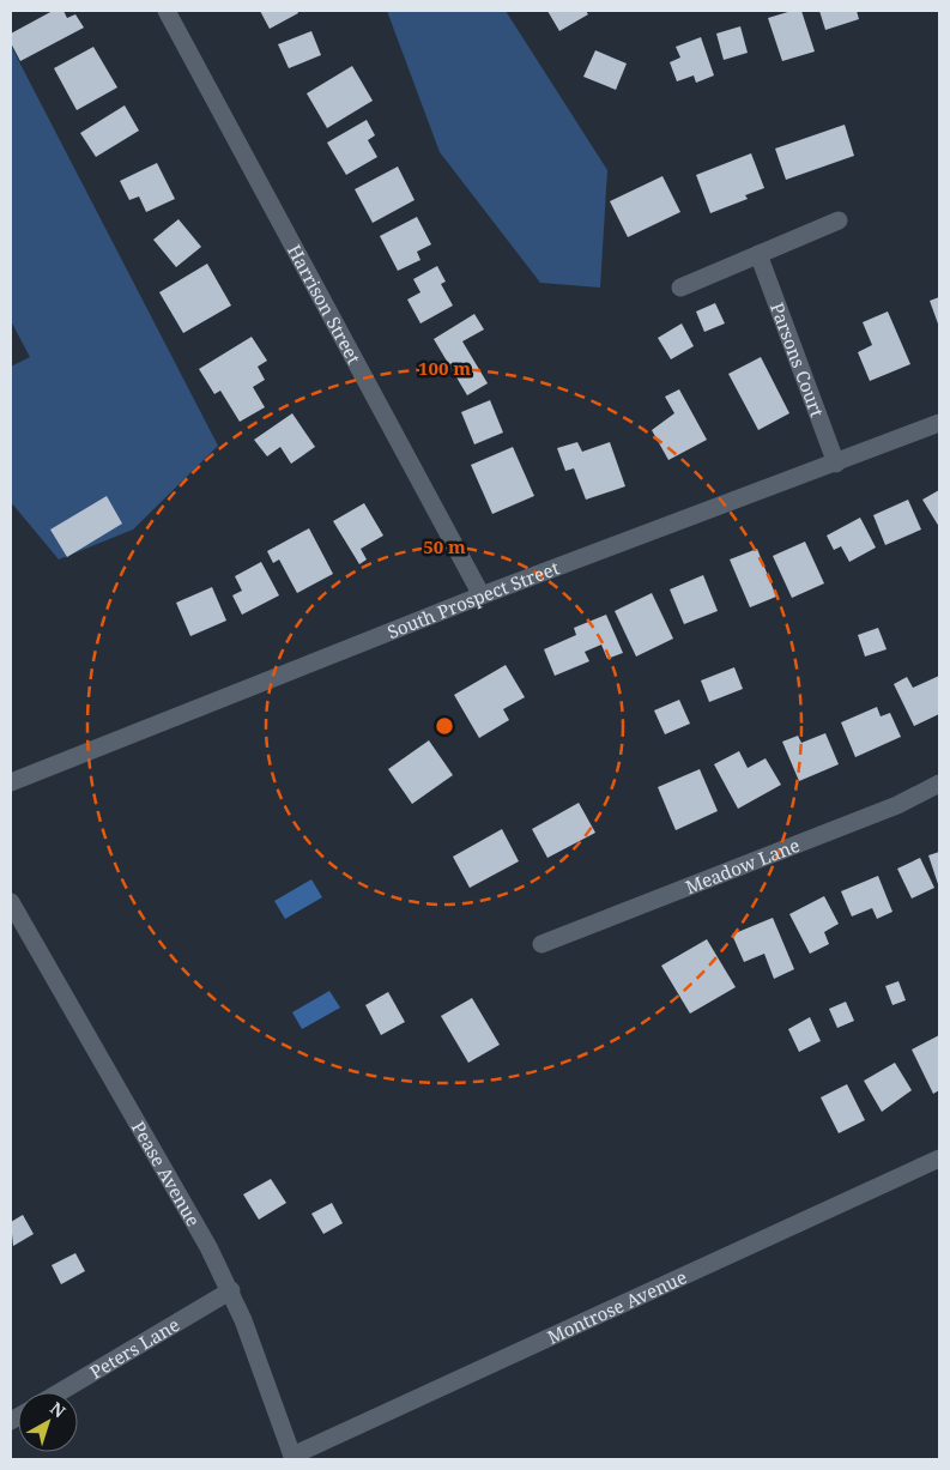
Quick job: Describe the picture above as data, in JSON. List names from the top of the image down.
{
  "streets": {
    "street": [
      "Harrison Street",
      "Parsons Court",
      "South Prospect Street",
      "Meadow Lane",
      "Pease Avenue",
      "Montrose Avenue",
      "Peters Lane"
    ]
  },
  "crossings": [
    ["Harrison Street", "South Prospect Street"],
    ["Parsons Court", "South Prospect Street"],
    ["Pease Avenue", "Montrose Avenue"],
    ["Pease Avenue", "Peters Lane"]
  ],
  "north": "top right",
  "rings": ["100 m", "50 m"]
}
